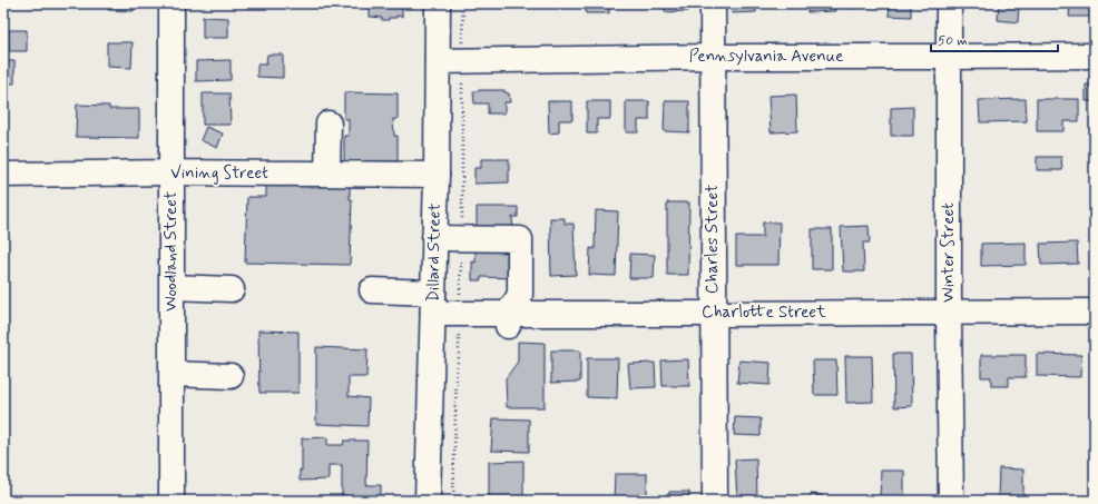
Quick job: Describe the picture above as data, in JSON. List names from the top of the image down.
{
  "streets": {
    "street": [
      "Pennsylvania Avenue",
      "Vining Street",
      "Charles Street",
      "Woodland Street",
      "Dillard Street",
      "Winter Street",
      "Charlotte Street"
    ]
  },
  "crossings": [
    ["Pennsylvania Avenue", "Charles Street"],
    ["Pennsylvania Avenue", "Dillard Street"],
    ["Pennsylvania Avenue", "Winter Street"],
    ["Vining Street", "Woodland Street"],
    ["Vining Street", "Dillard Street"],
    ["Charles Street", "Charlotte Street"],
    ["Dillard Street", "Charlotte Street"],
    ["Winter Street", "Charlotte Street"]
  ],
  "scale_bar": "50 m"
}
